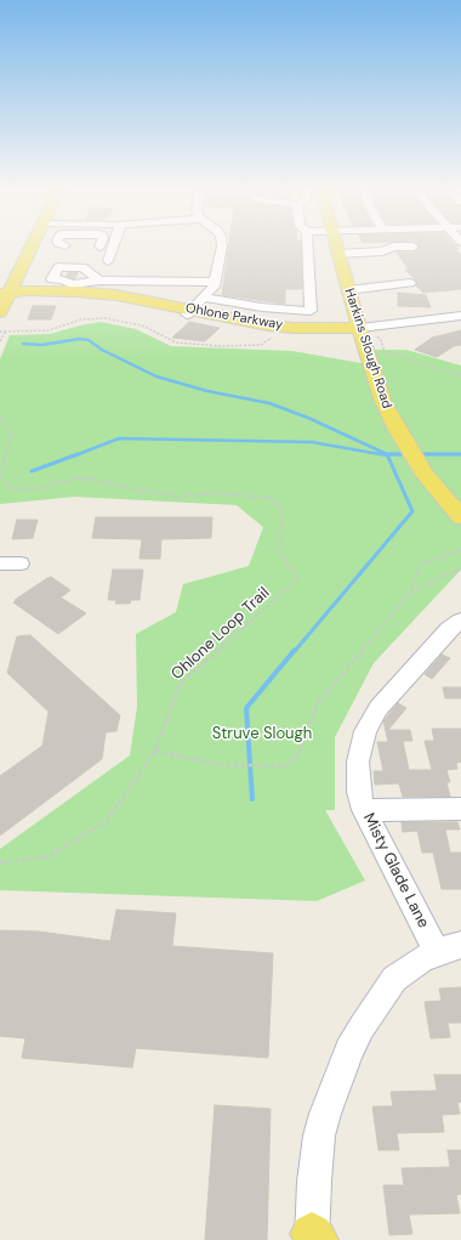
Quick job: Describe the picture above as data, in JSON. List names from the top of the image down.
{
  "streets": {
    "main road": ["Ohlone Parkway", "Harkins Slough Road"],
    "street": ["Misty Glade Lane"],
    "path": ["Ohlone Loop Trail"]
  },
  "crossings": [
    ["Ohlone Parkway", "Harkins Slough Road"]
  ],
  "parks": ["Struve Slough"]
}
